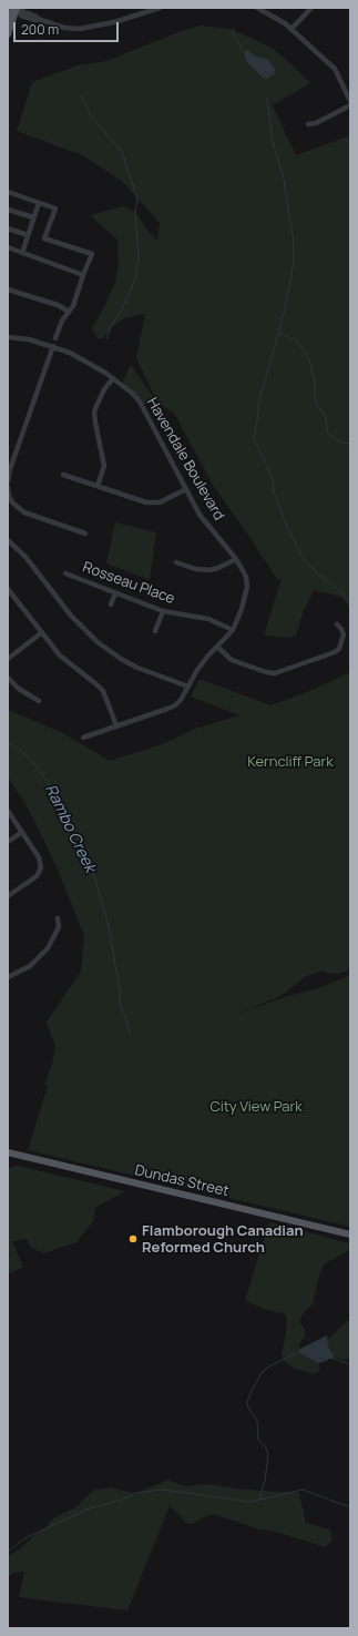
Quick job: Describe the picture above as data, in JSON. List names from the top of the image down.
{
  "streets": {
    "main road": ["Dundas Street"],
    "street": ["Havendale Boulevard", "Rosseau Place"]
  },
  "crossings": [
    ["Havendale Boulevard", "Rosseau Place"]
  ],
  "water": ["Rambo Creek"],
  "parks": ["Kerncliff Park", "City View Park"],
  "places": ["Flamborough Canadian Reformed Church"],
  "scale_bar": "200 m"
}
